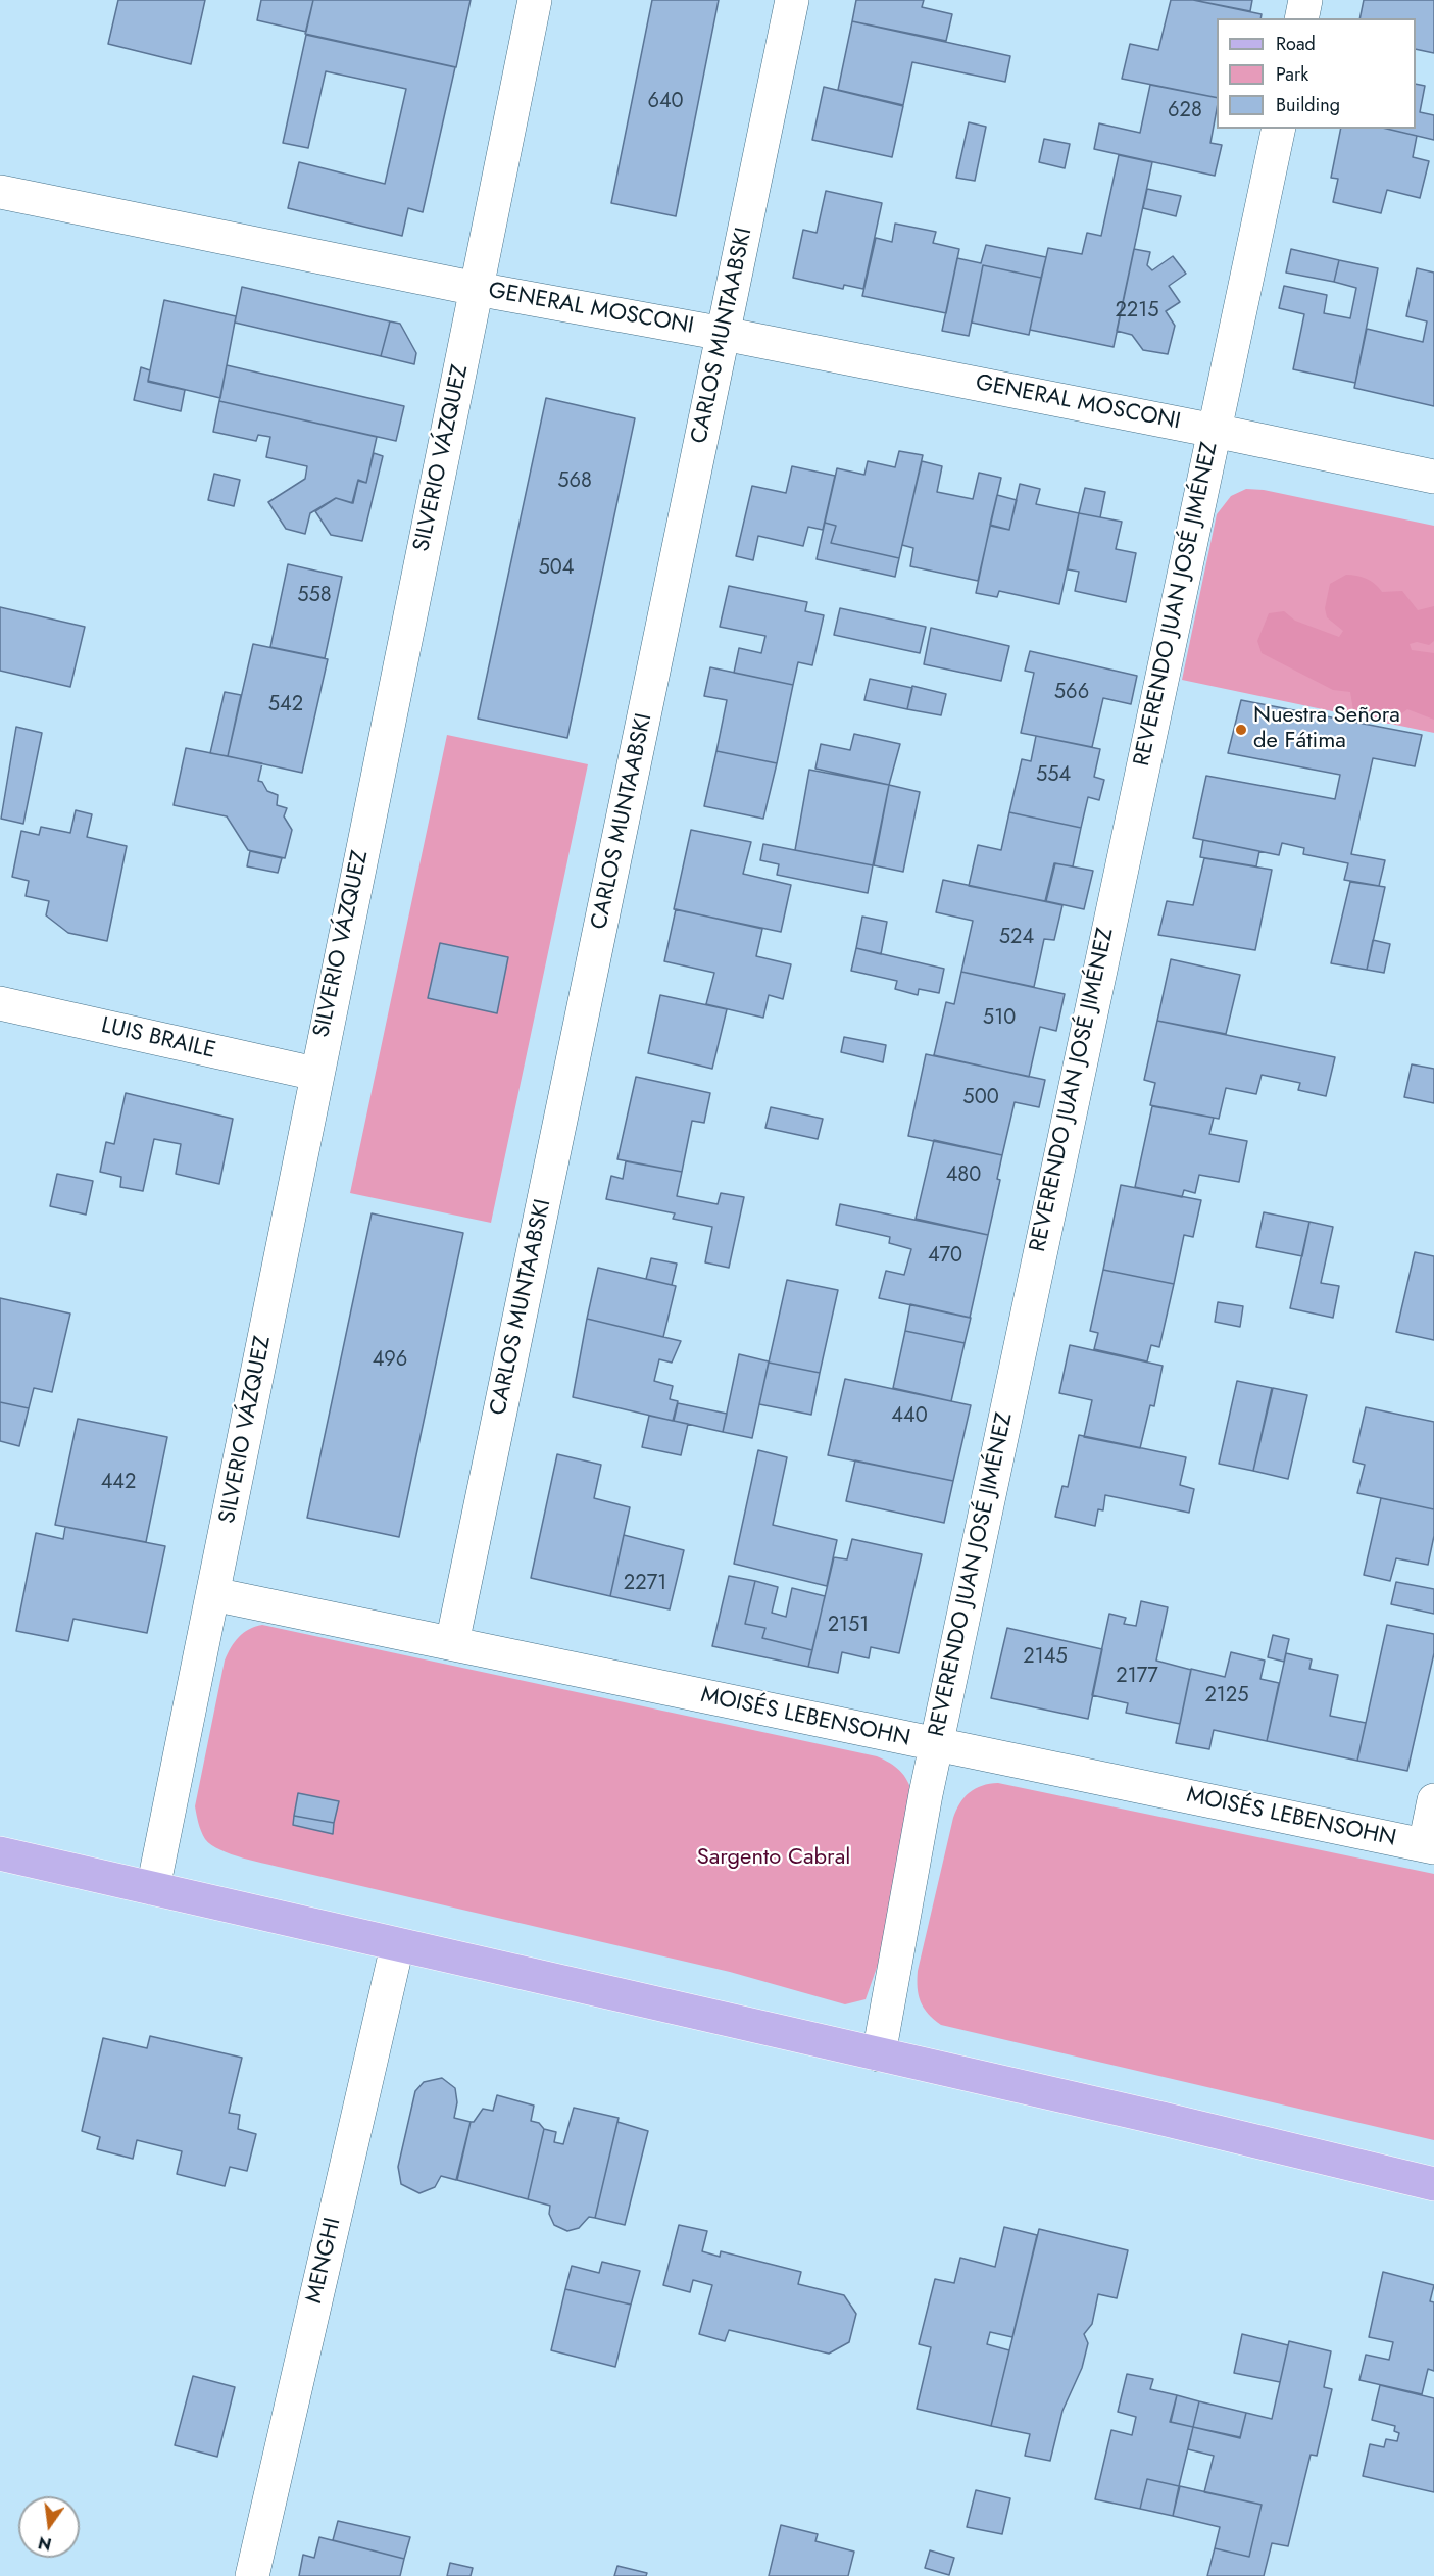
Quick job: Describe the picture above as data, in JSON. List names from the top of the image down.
{
  "streets": {
    "street": [
      "GENERAL MOSCONI",
      "CARLOS MUNTAABSKI",
      "SILVERIO VÁZQUEZ",
      "REVERENDO JUAN JOSÉ JIMÉNEZ",
      "LUIS BRAILE",
      "MOISÉS LEBENSOHN",
      "MENGHI"
    ]
  },
  "crossings": [
    ["GENERAL MOSCONI", "CARLOS MUNTAABSKI"],
    ["GENERAL MOSCONI", "SILVERIO VÁZQUEZ"],
    ["GENERAL MOSCONI", "REVERENDO JUAN JOSÉ JIMÉNEZ"],
    ["CARLOS MUNTAABSKI", "MOISÉS LEBENSOHN"],
    ["SILVERIO VÁZQUEZ", "LUIS BRAILE"],
    ["SILVERIO VÁZQUEZ", "MOISÉS LEBENSOHN"],
    ["REVERENDO JUAN JOSÉ JIMÉNEZ", "MOISÉS LEBENSOHN"]
  ],
  "parks": ["Sargento Cabral"],
  "places": ["Nuestra Señora de Fátima"],
  "house_numbers": [
    "640",
    "628",
    "2215",
    "568",
    "504",
    "558",
    "566",
    "542",
    "554",
    "524",
    "510",
    "500",
    "480",
    "470",
    "496",
    "440",
    "442",
    "2271",
    "2151",
    "2145",
    "2177",
    "2125"
  ],
  "legend": ["Road", "Park", "Building"],
  "north": "bottom"
}
